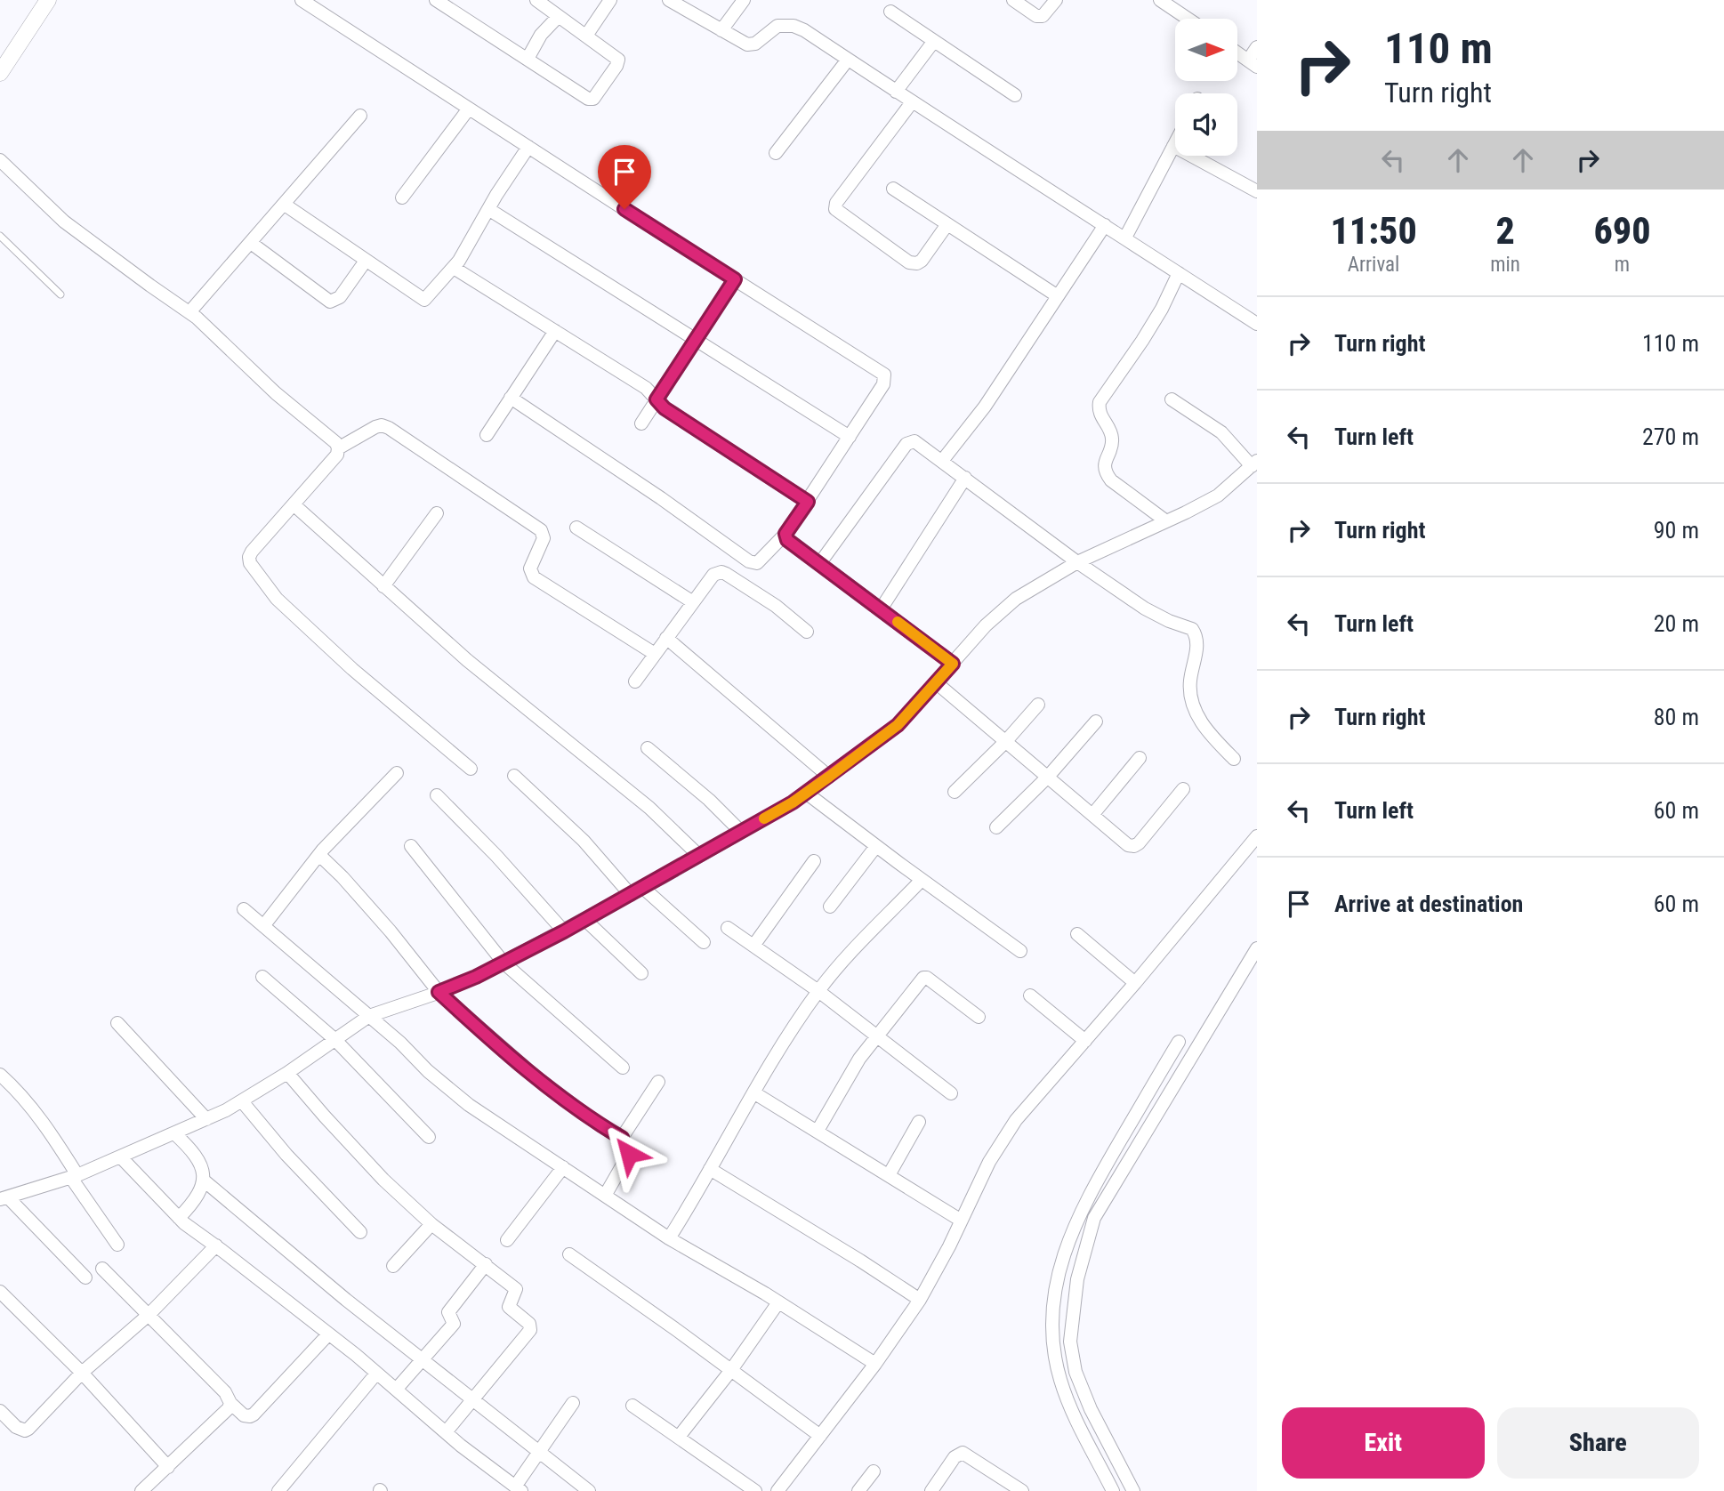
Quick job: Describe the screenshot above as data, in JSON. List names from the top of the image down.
{
  "north": "right",
  "page": {
    "turn": ["110 m", "Turn right"],
    "eta": [
      "11:50",
      "Arrival",
      "2",
      "min",
      "690",
      "m"
    ],
    "list": [
      {
        "name": "Turn right",
        "value": "110 m"
      },
      {
        "name": "Turn left",
        "value": "270 m"
      },
      {
        "name": "Turn right",
        "value": "90 m"
      },
      {
        "name": "Turn left",
        "value": "20 m"
      },
      {
        "name": "Turn right",
        "value": "80 m"
      },
      {
        "name": "Turn left",
        "value": "60 m"
      },
      {
        "name": "Arrive at destination",
        "value": "60 m"
      }
    ],
    "buttons": ["Exit", "Share"]
  }
}
